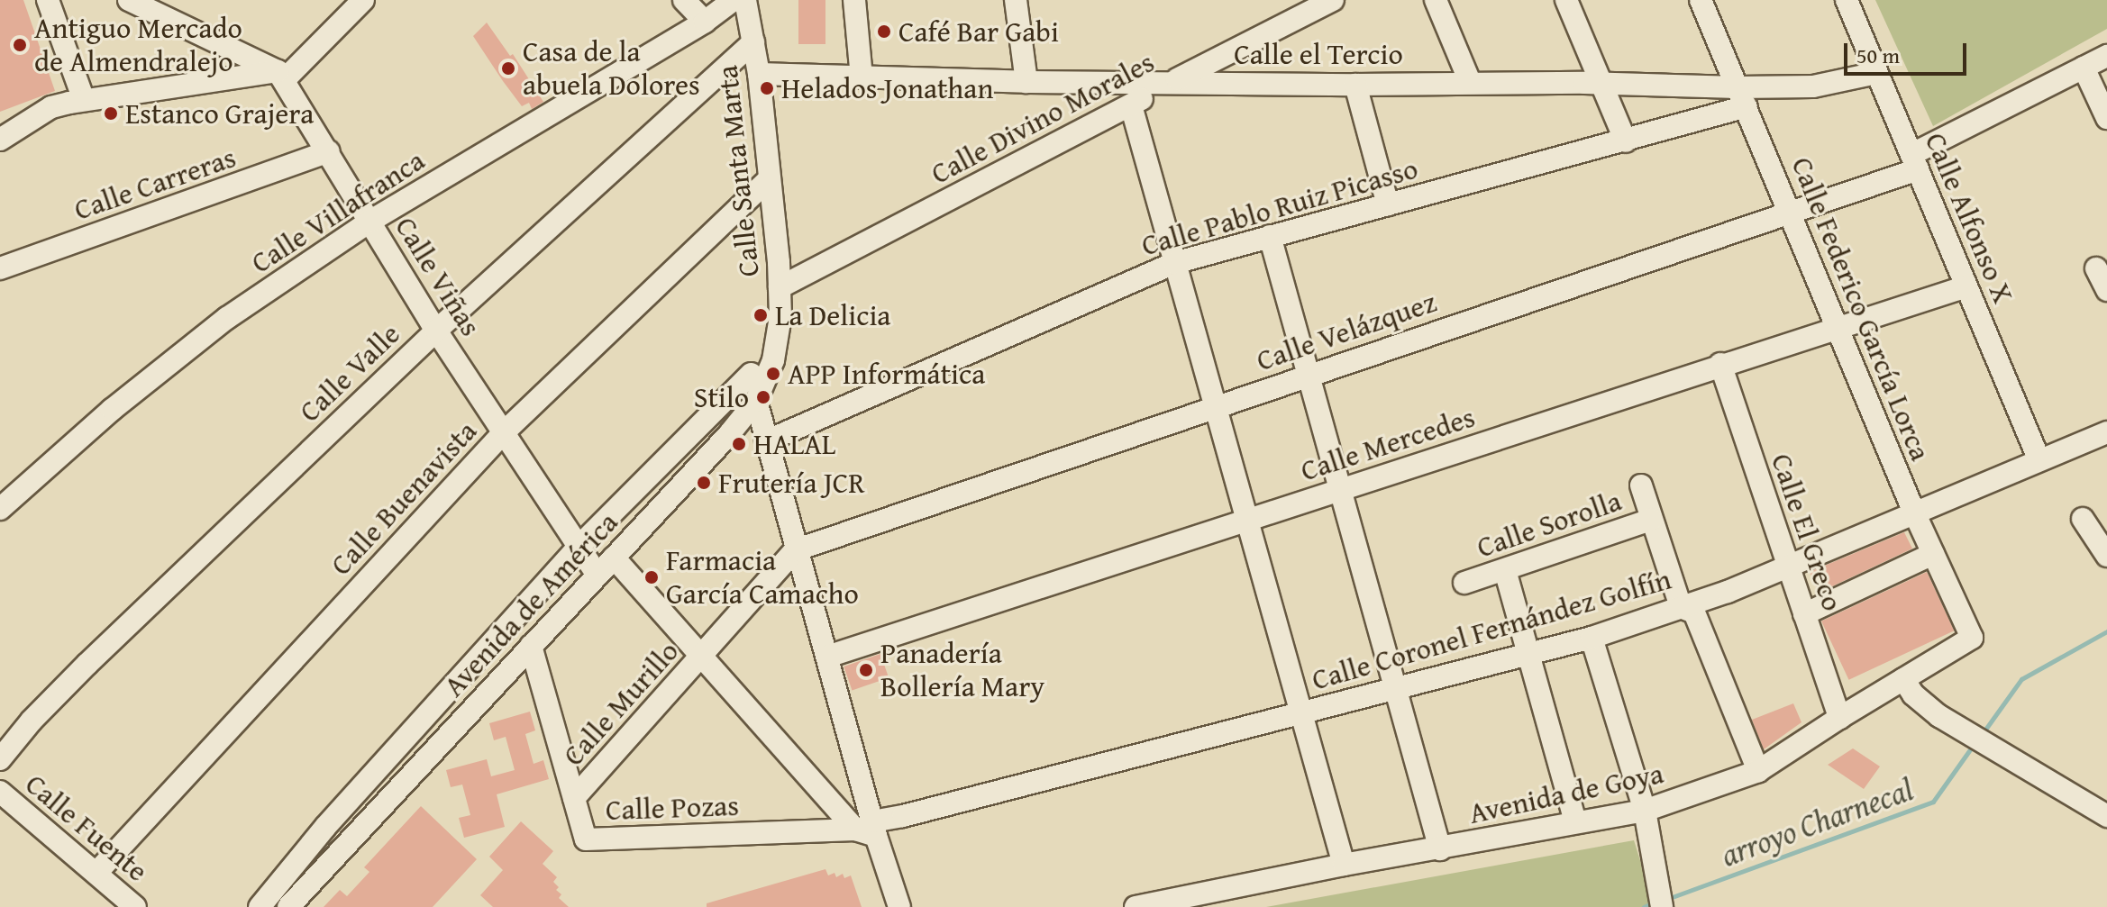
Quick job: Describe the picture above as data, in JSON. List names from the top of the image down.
{
  "streets": {
    "street": [
      "Calle el Tercio",
      "Calle Divino Morales",
      "Calle Santa Marta",
      "Calle Carreras",
      "Calle Pablo Ruiz Picasso",
      "Calle Villafranca",
      "Calle Alfonso X",
      "Calle Viñas",
      "Calle Federico García Lorca",
      "Calle Velázquez",
      "Calle Valle",
      "Calle Mercedes",
      "Calle Buenavista",
      "Calle Sorolla",
      "Calle El Greco",
      "Avenida de América",
      "Calle Coronel Fernández Golfín",
      "Calle Murillo",
      "Avenida de Goya",
      "Calle Pozas",
      "Calle Fuente"
    ]
  },
  "crossings": [
    ["Calle el Tercio", "Calle Divino Morales"],
    ["Calle el Tercio", "Calle Santa Marta"],
    ["Calle el Tercio", "Calle Pablo Ruiz Picasso"],
    ["Calle el Tercio", "Calle Alfonso X"],
    ["Calle el Tercio", "Calle Federico García Lorca"],
    ["Calle Divino Morales", "Calle Santa Marta"],
    ["Calle Santa Marta", "Calle Valle"],
    ["Calle Santa Marta", "Calle Buenavista"],
    ["Calle Santa Marta", "Avenida de América"],
    ["Calle Carreras", "Calle Viñas"],
    ["Calle Pablo Ruiz Picasso", "Calle Federico García Lorca"],
    ["Calle Villafranca", "Calle Viñas"],
    ["Calle Alfonso X", "Calle Velázquez"],
    ["Calle Alfonso X", "Calle Mercedes"],
    ["Calle Alfonso X", "Calle Coronel Fernández Golfín"],
    ["Calle Viñas", "Calle Valle"],
    ["Calle Viñas", "Calle Buenavista"],
    ["Calle Viñas", "Avenida de América"],
    ["Calle Federico García Lorca", "Calle Velázquez"],
    ["Calle Federico García Lorca", "Calle Mercedes"],
    ["Calle Federico García Lorca", "Calle Coronel Fernández Golfín"],
    ["Calle Federico García Lorca", "Avenida de Goya"],
    ["Calle Velázquez", "Calle Murillo"],
    ["Calle Mercedes", "Calle El Greco"],
    ["Calle Buenavista", "Calle Fuente"],
    ["Calle El Greco", "Calle Coronel Fernández Golfín"],
    ["Calle El Greco", "Avenida de Goya"],
    ["Avenida de América", "Calle Pozas"],
    ["Calle Coronel Fernández Golfín", "Calle Pozas"],
    ["Calle Murillo", "Calle Pozas"]
  ],
  "water": ["arroyo Charnecal"],
  "places": [
    "Café Bar Gabi",
    "Antiguo Mercado de Almendralejo",
    "Casa de la abuela Dolores",
    "Helados Jonathan",
    "Estanco Grajera",
    "La Delicia",
    "APP Informática",
    "Stilo",
    "HALAL",
    "Frutería JCR",
    "Farmacia García Camacho",
    "Panadería Bollería Mary"
  ],
  "scale_bar": "50 m"
}
